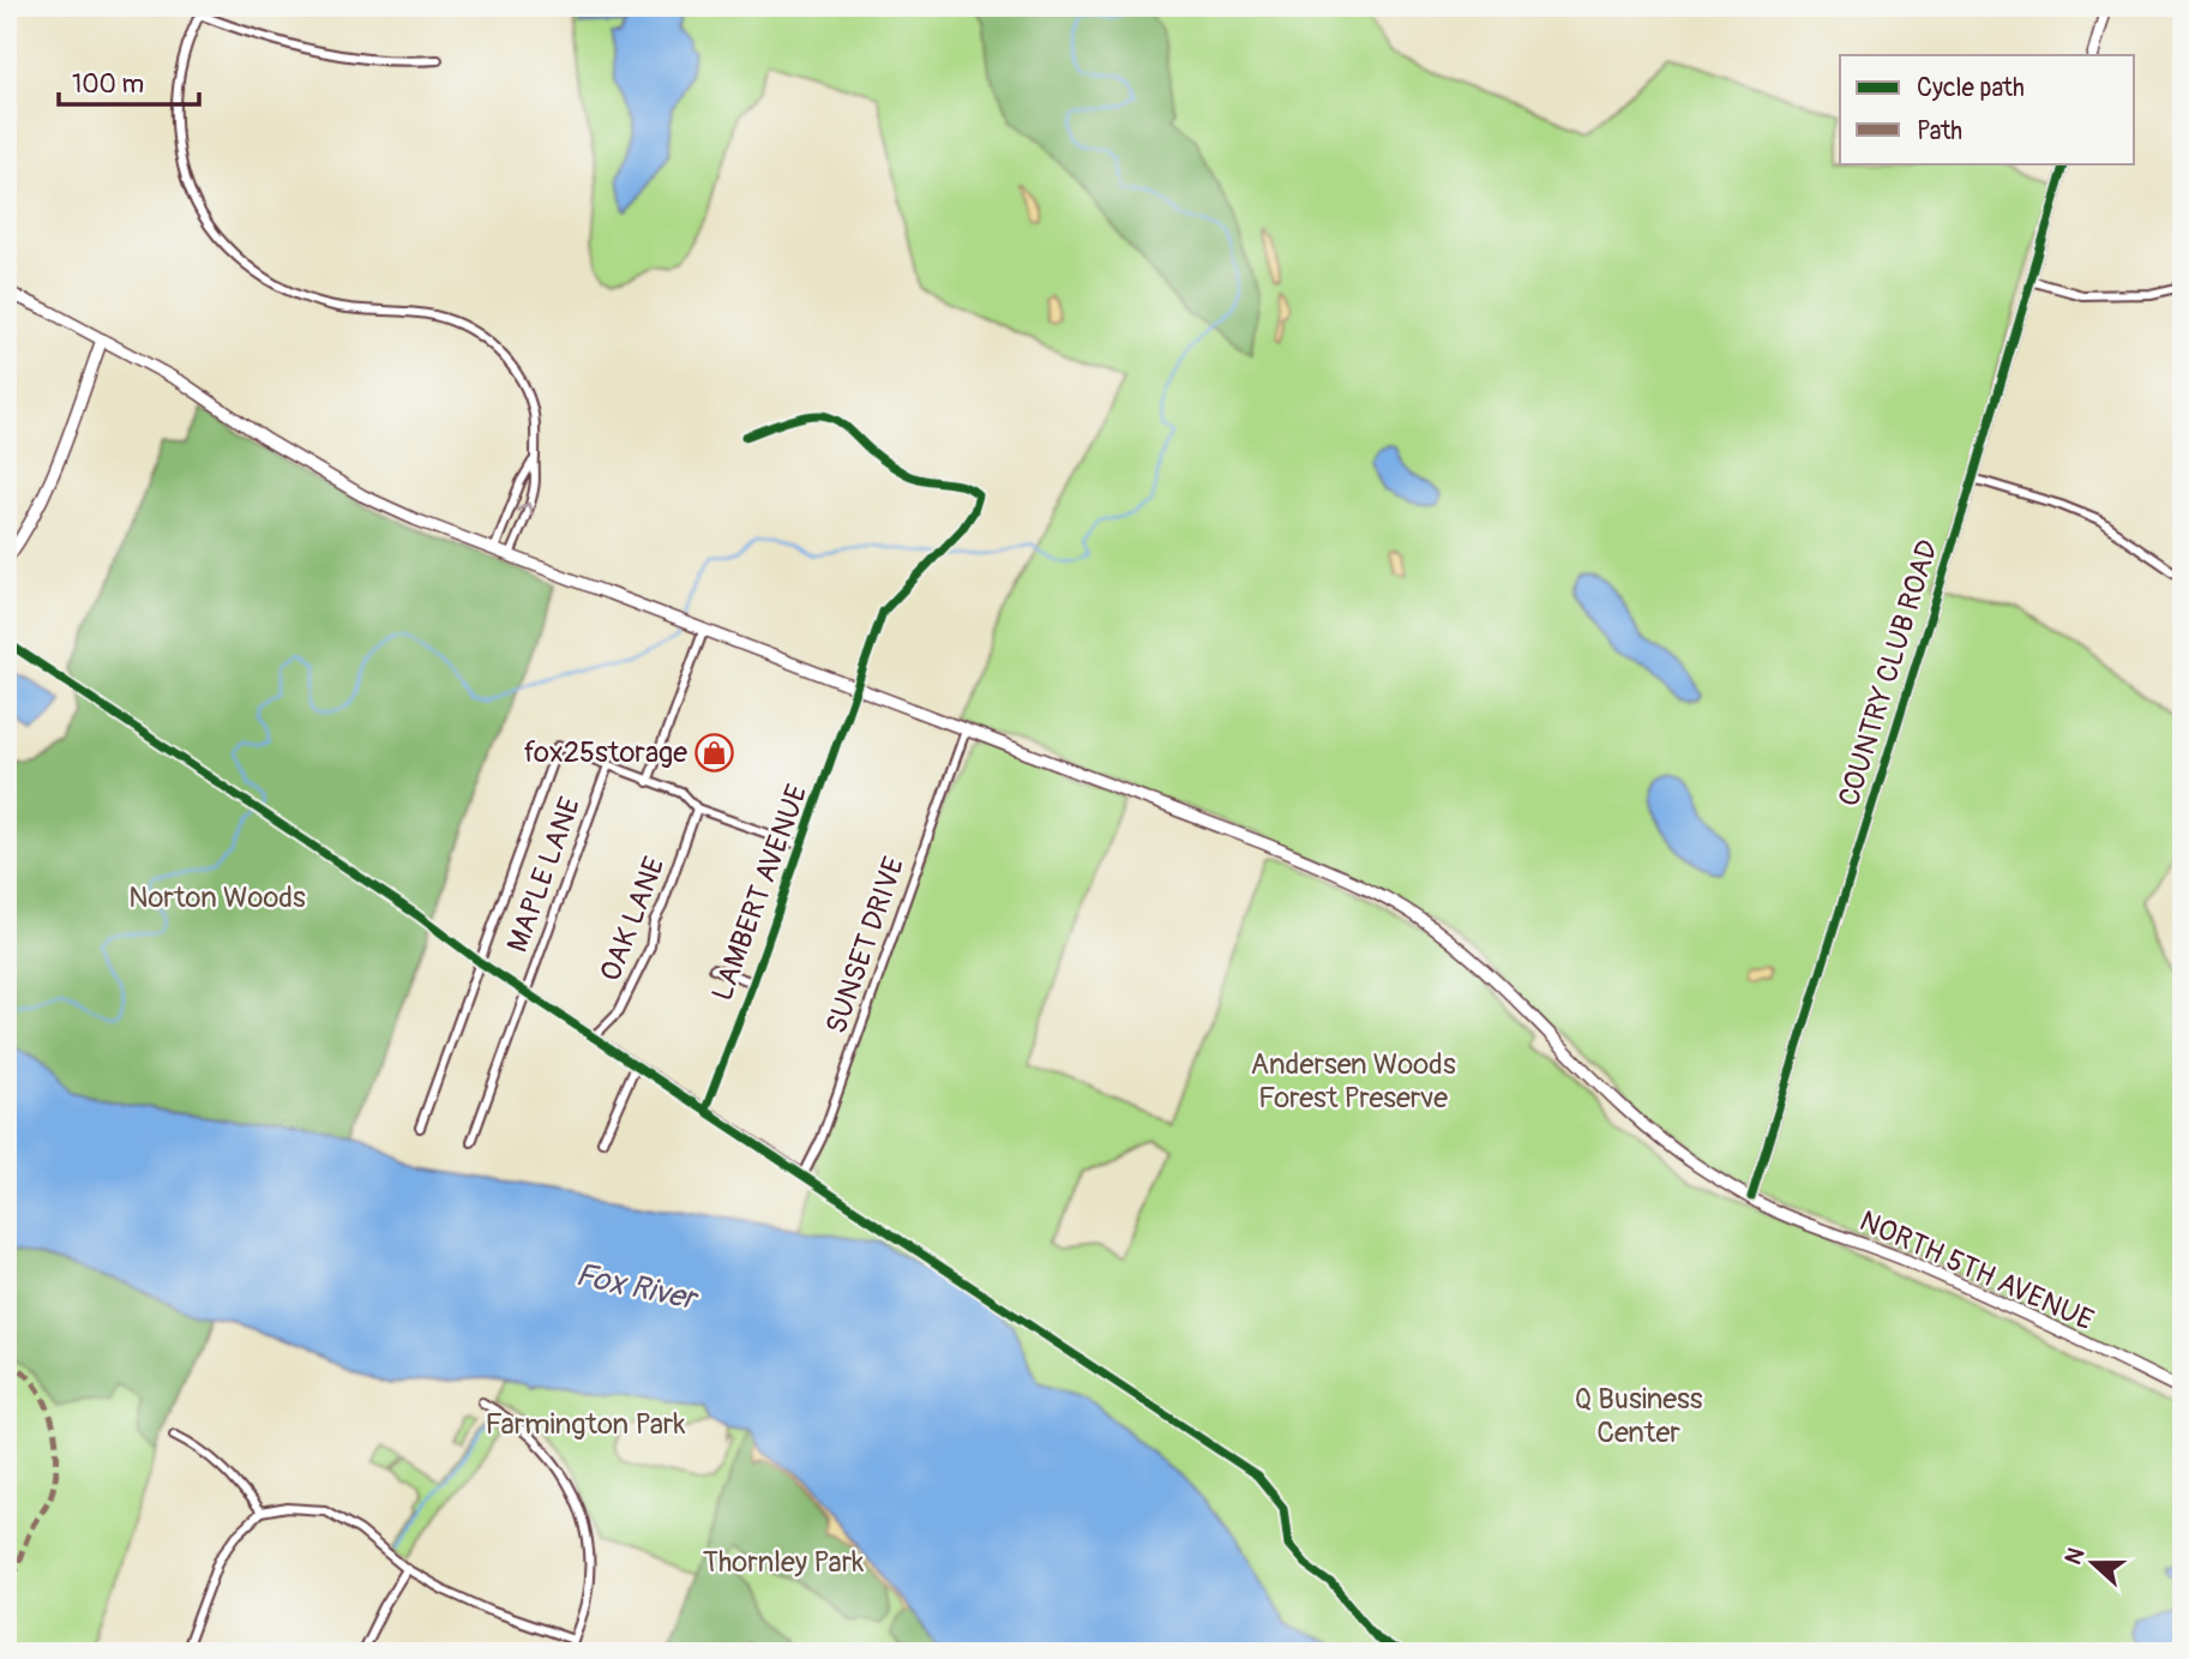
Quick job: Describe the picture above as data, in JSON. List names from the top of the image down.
{
  "streets": {
    "main road": ["NORTH 5TH AVENUE"],
    "street": [
      "COUNTRY CLUB ROAD",
      "MAPLE LANE",
      "LAMBERT AVENUE",
      "OAK LANE",
      "SUNSET DRIVE"
    ]
  },
  "crossings": [
    ["COUNTRY CLUB ROAD", "NORTH 5TH AVENUE"],
    ["LAMBERT AVENUE", "SUNSET DRIVE"],
    ["LAMBERT AVENUE", "NORTH 5TH AVENUE"],
    ["SUNSET DRIVE", "NORTH 5TH AVENUE"]
  ],
  "water": ["Fox River"],
  "parks": [
    "Norton Woods",
    "Andersen Woods Forest Preserve",
    "Q Business Center",
    "Farmington Park",
    "Thornley Park"
  ],
  "places": {
    "shop": ["fox25storage"]
  },
  "legend": ["Cycle path", "Path"],
  "scale_bar": "100 m",
  "north": "left"
}
